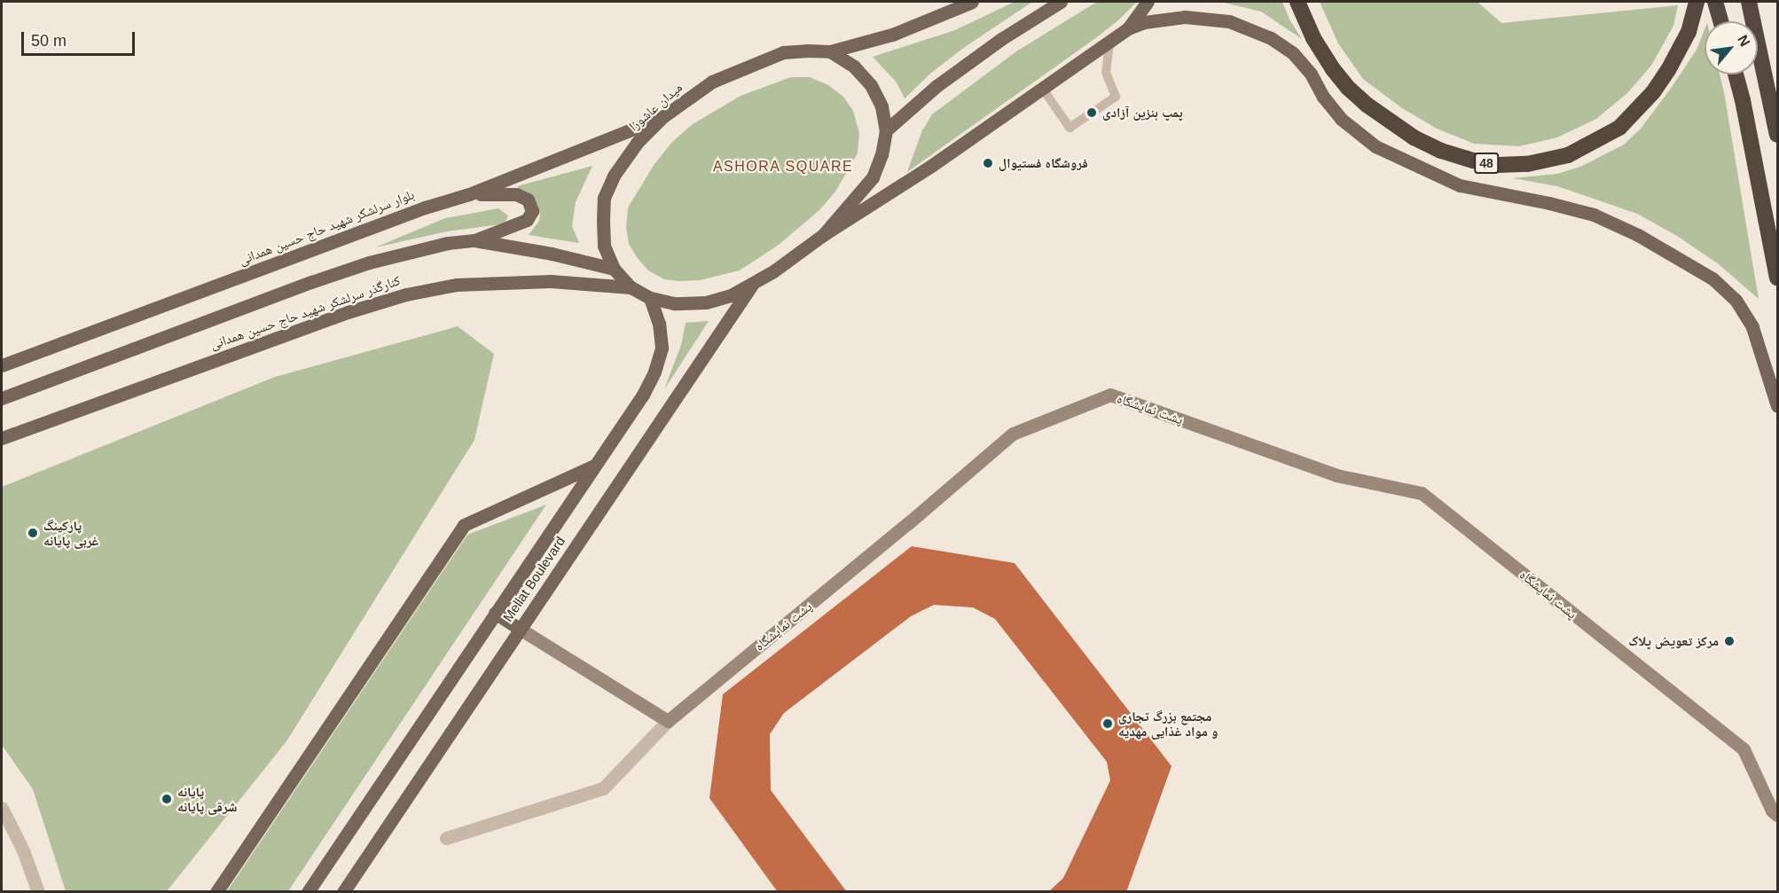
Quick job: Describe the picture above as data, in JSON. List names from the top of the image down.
{
  "streets": {
    "highway": ["48"],
    "main road": [
      "میدان عاشورا",
      "بلوار سرلشکر شهید حاج حسین همدانی",
      "کنارگذر سرلشکر شهید حاج حسین همدانی",
      "Mellat Boulevard"
    ],
    "street": ["پشت نمایشگاه"]
  },
  "crossings": [
    ["میدان عاشورا", "بلوار سرلشکر شهید حاج حسین همدانی"],
    ["میدان عاشورا", "کنارگذر سرلشکر شهید حاج حسین همدانی"],
    ["میدان عاشورا", "Mellat Boulevard"]
  ],
  "districts": ["ASHORA SQUARE"],
  "places": [
    "پمپ بنزین آزادی",
    "فروشگاه فستیوال",
    "پارکینگ غربی پایانه",
    "مرکز تعویض پلاک",
    "مجتمع بزرگ تجاری و مواد غذایی مهدیه",
    "پایانه شرقی پایانه"
  ],
  "scale_bar": "50 m",
  "north": "top right"
}
